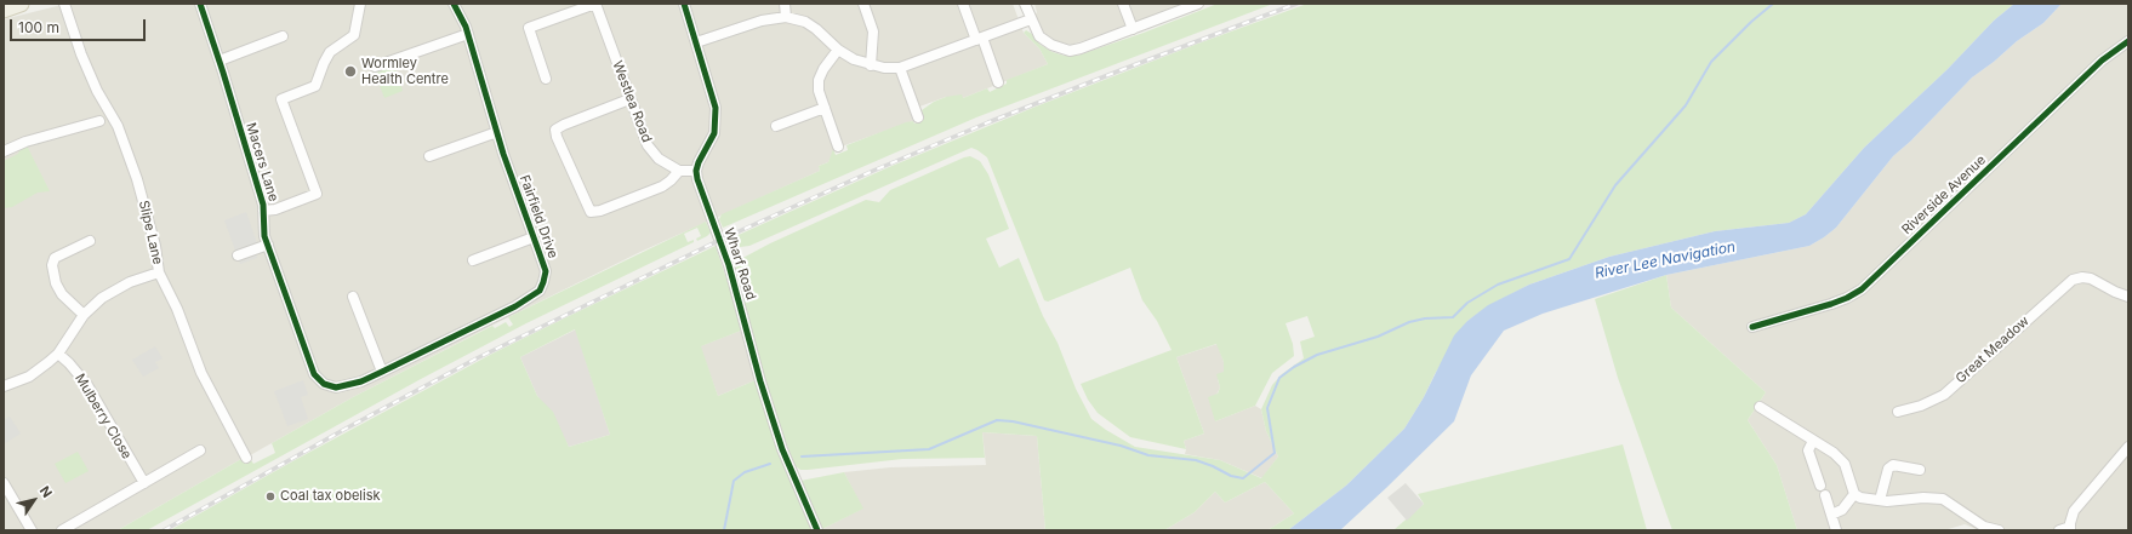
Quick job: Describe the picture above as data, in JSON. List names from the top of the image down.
{
  "streets": {
    "street": [
      "Westlea Road",
      "Macers Lane",
      "Riverside Avenue",
      "Fairfield Drive",
      "Slipe Lane",
      "Wharf Road",
      "Great Meadow",
      "Mulberry Close"
    ]
  },
  "crossings": [
    ["Macers Lane", "Fairfield Drive"]
  ],
  "water": ["River Lee Navigation"],
  "places": ["Wormley Health Centre", "Coal tax obelisk"],
  "scale_bar": "100 m",
  "north": "top right"
}
